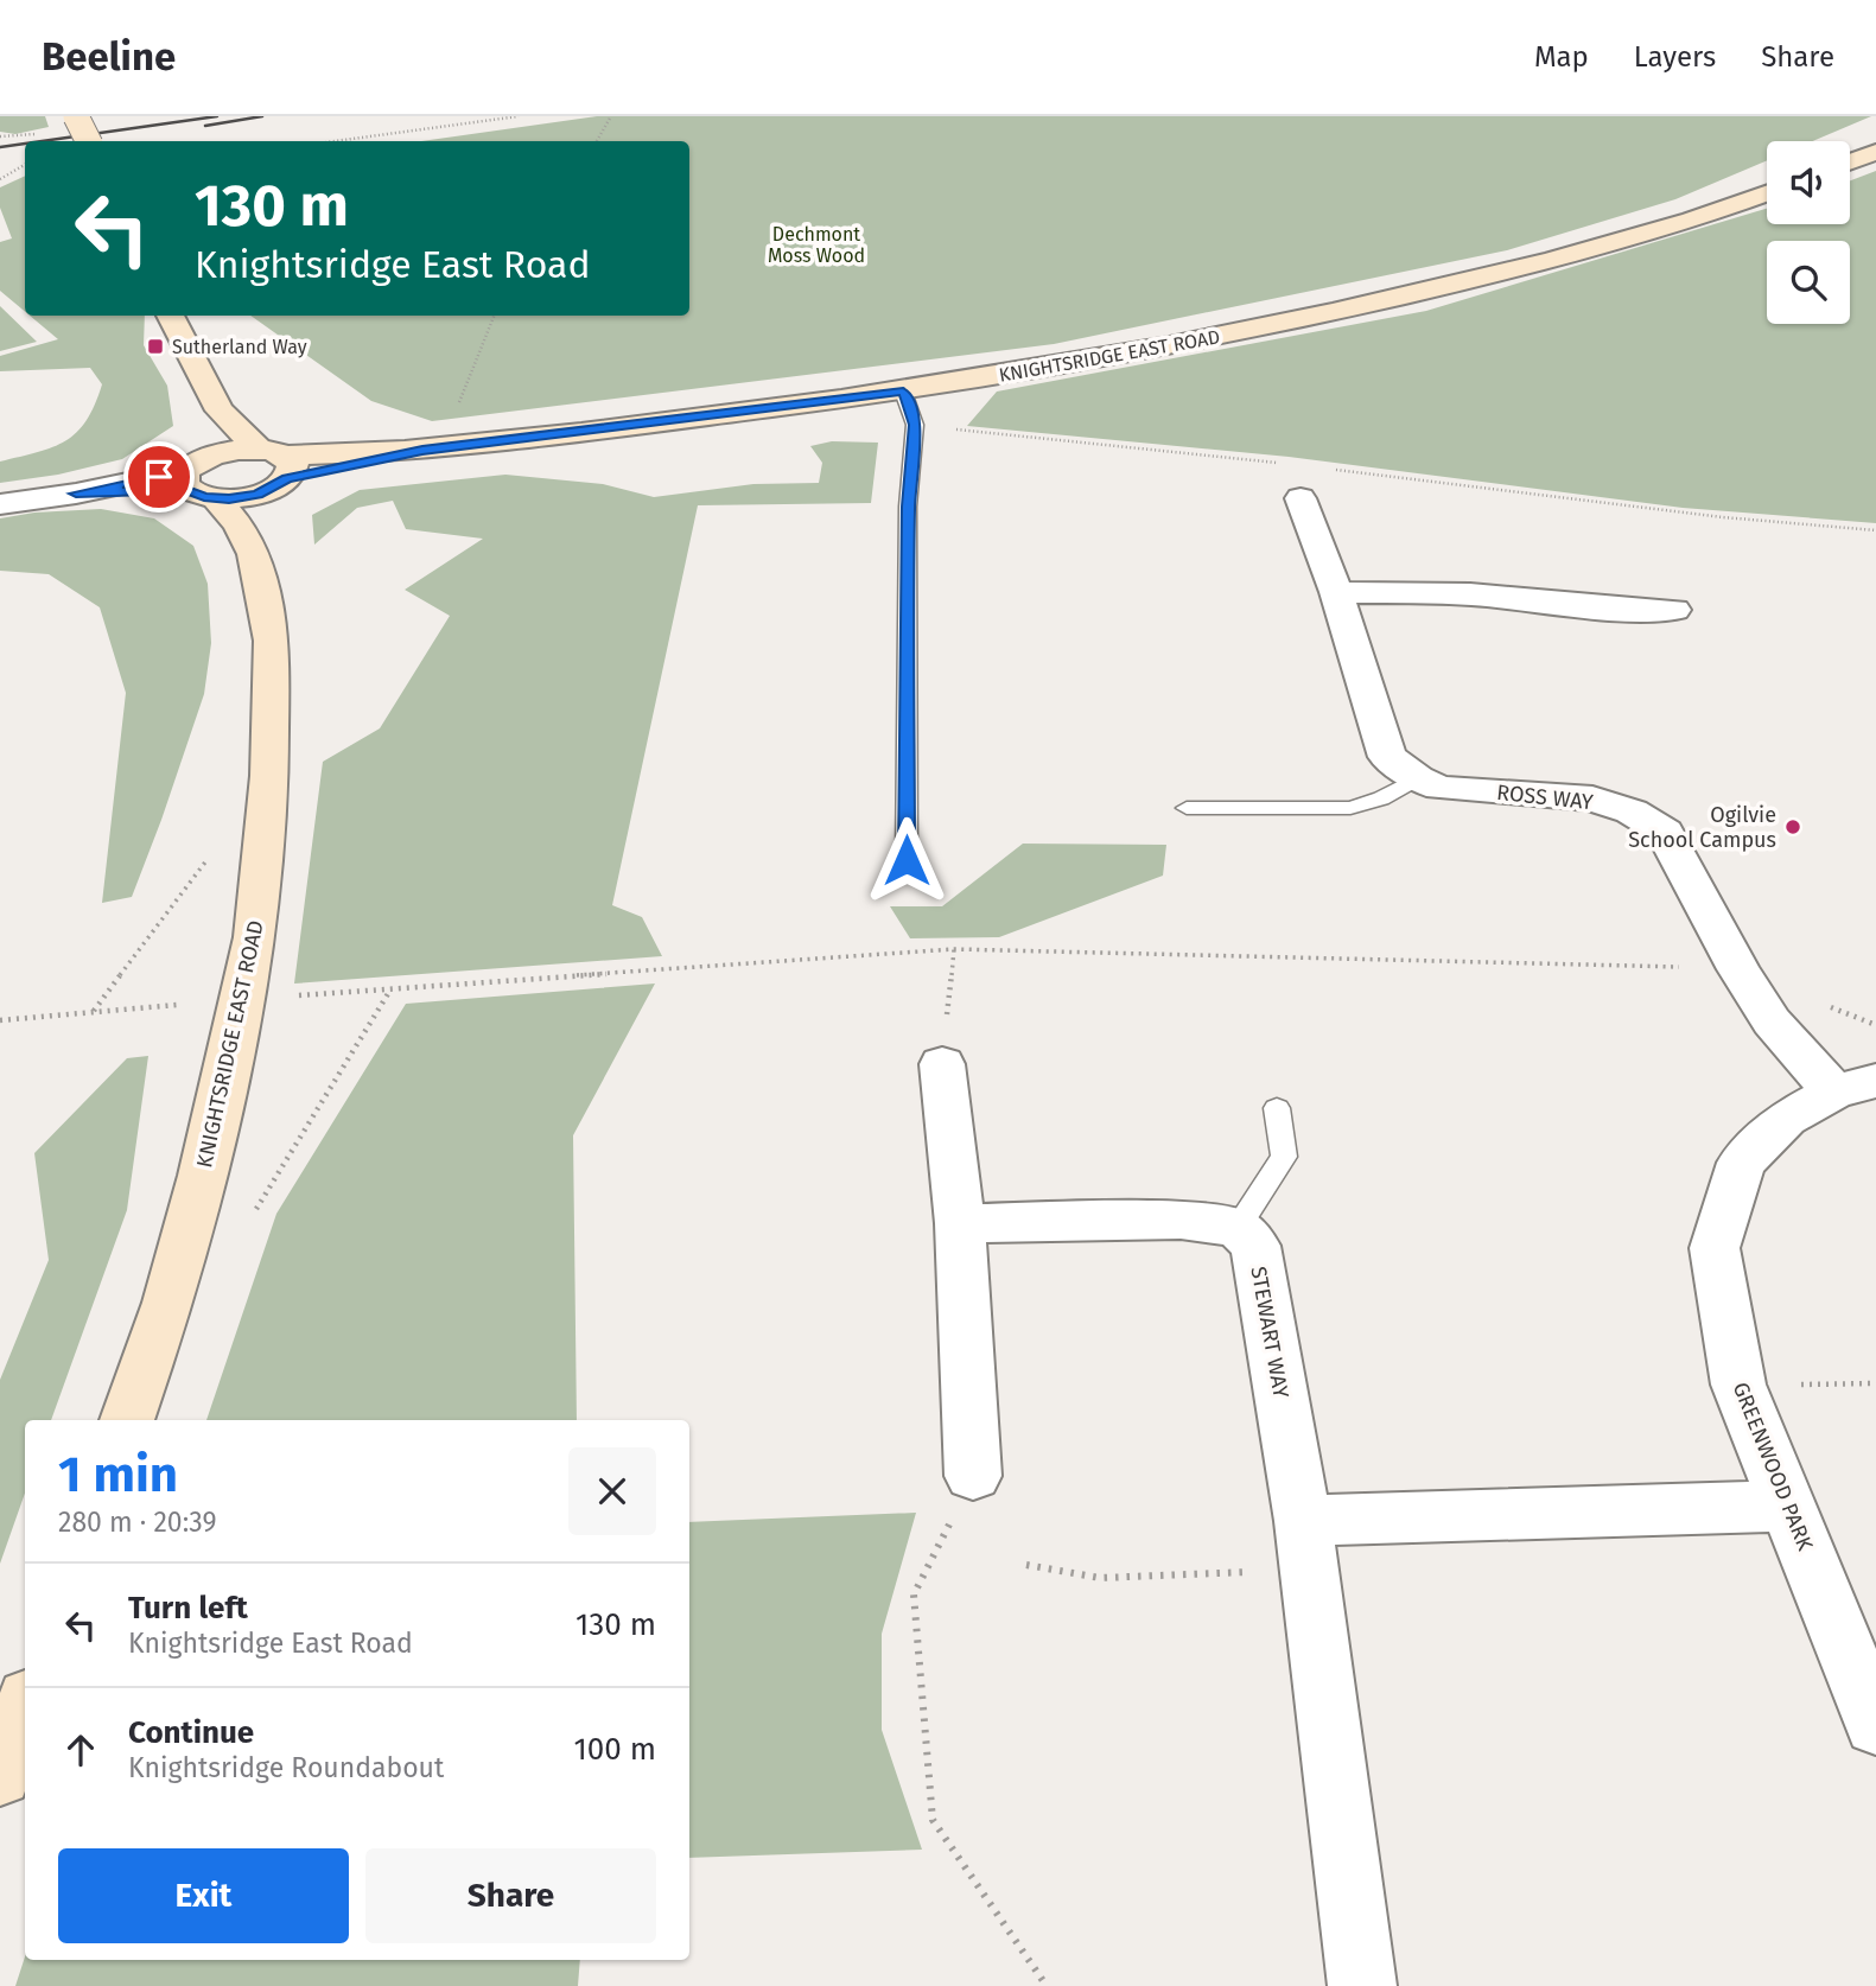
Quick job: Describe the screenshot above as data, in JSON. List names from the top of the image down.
{
  "streets": {
    "street": [
      "KNIGHTSRIDGE EAST ROAD",
      "ROSS WAY",
      "STEWART WAY",
      "GREENWOOD PARK"
    ]
  },
  "crossings": [
    ["ROSS WAY", "GREENWOOD PARK"]
  ],
  "parks": ["Dechmont Moss Wood"],
  "places": {
    "transit": ["Sutherland Way"],
    "other": ["Ogilvie School Campus"]
  },
  "page": {
    "header": "Beeline",
    "nav": ["Map", "Layers", "Share"],
    "turn": ["130 m", "Knightsridge East Road"],
    "heading": ["1 min", "280 m · 20:39"],
    "list": [
      {
        "name": "Turn left",
        "note": "Knightsridge East Road",
        "value": "130 m"
      },
      {
        "name": "Continue",
        "note": "Knightsridge Roundabout",
        "value": "100 m"
      }
    ],
    "buttons": ["Exit", "Share"]
  }
}
